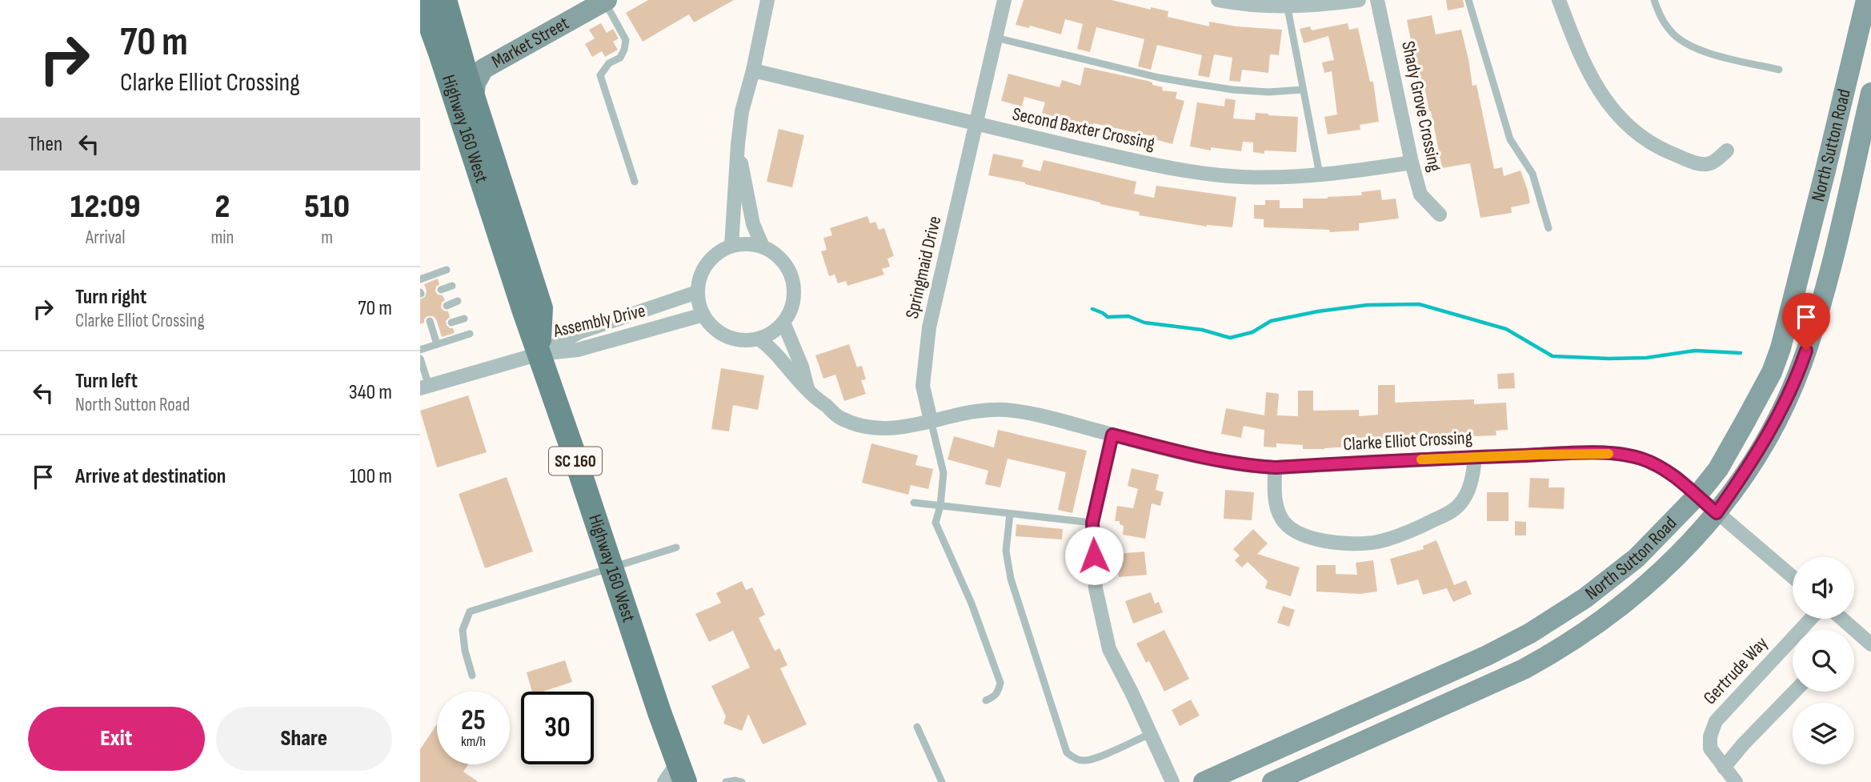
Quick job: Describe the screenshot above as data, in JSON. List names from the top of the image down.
{
  "streets": {
    "main road": [
      "Market Street",
      "Highway 160 West",
      "North Sutton Road",
      "SC 160"
    ],
    "street": [
      "Shady Grove Crossing",
      "Second Baxter Crossing",
      "Springmaid Drive",
      "Assembly Drive",
      "Clarke Elliot Crossing",
      "Gertrude Way"
    ]
  },
  "crossings": [
    ["Market Street", "Highway 160 West"],
    ["Shady Grove Crossing", "Second Baxter Crossing"],
    ["Highway 160 West", "Assembly Drive"],
    ["Second Baxter Crossing", "Springmaid Drive"],
    ["North Sutton Road", "Clarke Elliot Crossing"],
    ["Springmaid Drive", "Clarke Elliot Crossing"],
    ["Assembly Drive", "Clarke Elliot Crossing"]
  ],
  "page": {
    "turn": ["70 m", "Clarke Elliot Crossing"],
    "then": "Then",
    "eta": [
      "12:09",
      "Arrival",
      "2",
      "min",
      "510",
      "m"
    ],
    "list": [
      {
        "name": "Turn right",
        "note": "Clarke Elliot Crossing",
        "value": "70 m"
      },
      {
        "name": "Turn left",
        "note": "North Sutton Road",
        "value": "340 m"
      },
      {
        "name": "Arrive at destination",
        "value": "100 m"
      }
    ],
    "speed": "25 km/h",
    "limit": "30",
    "buttons": ["Exit", "Share"]
  }
}
